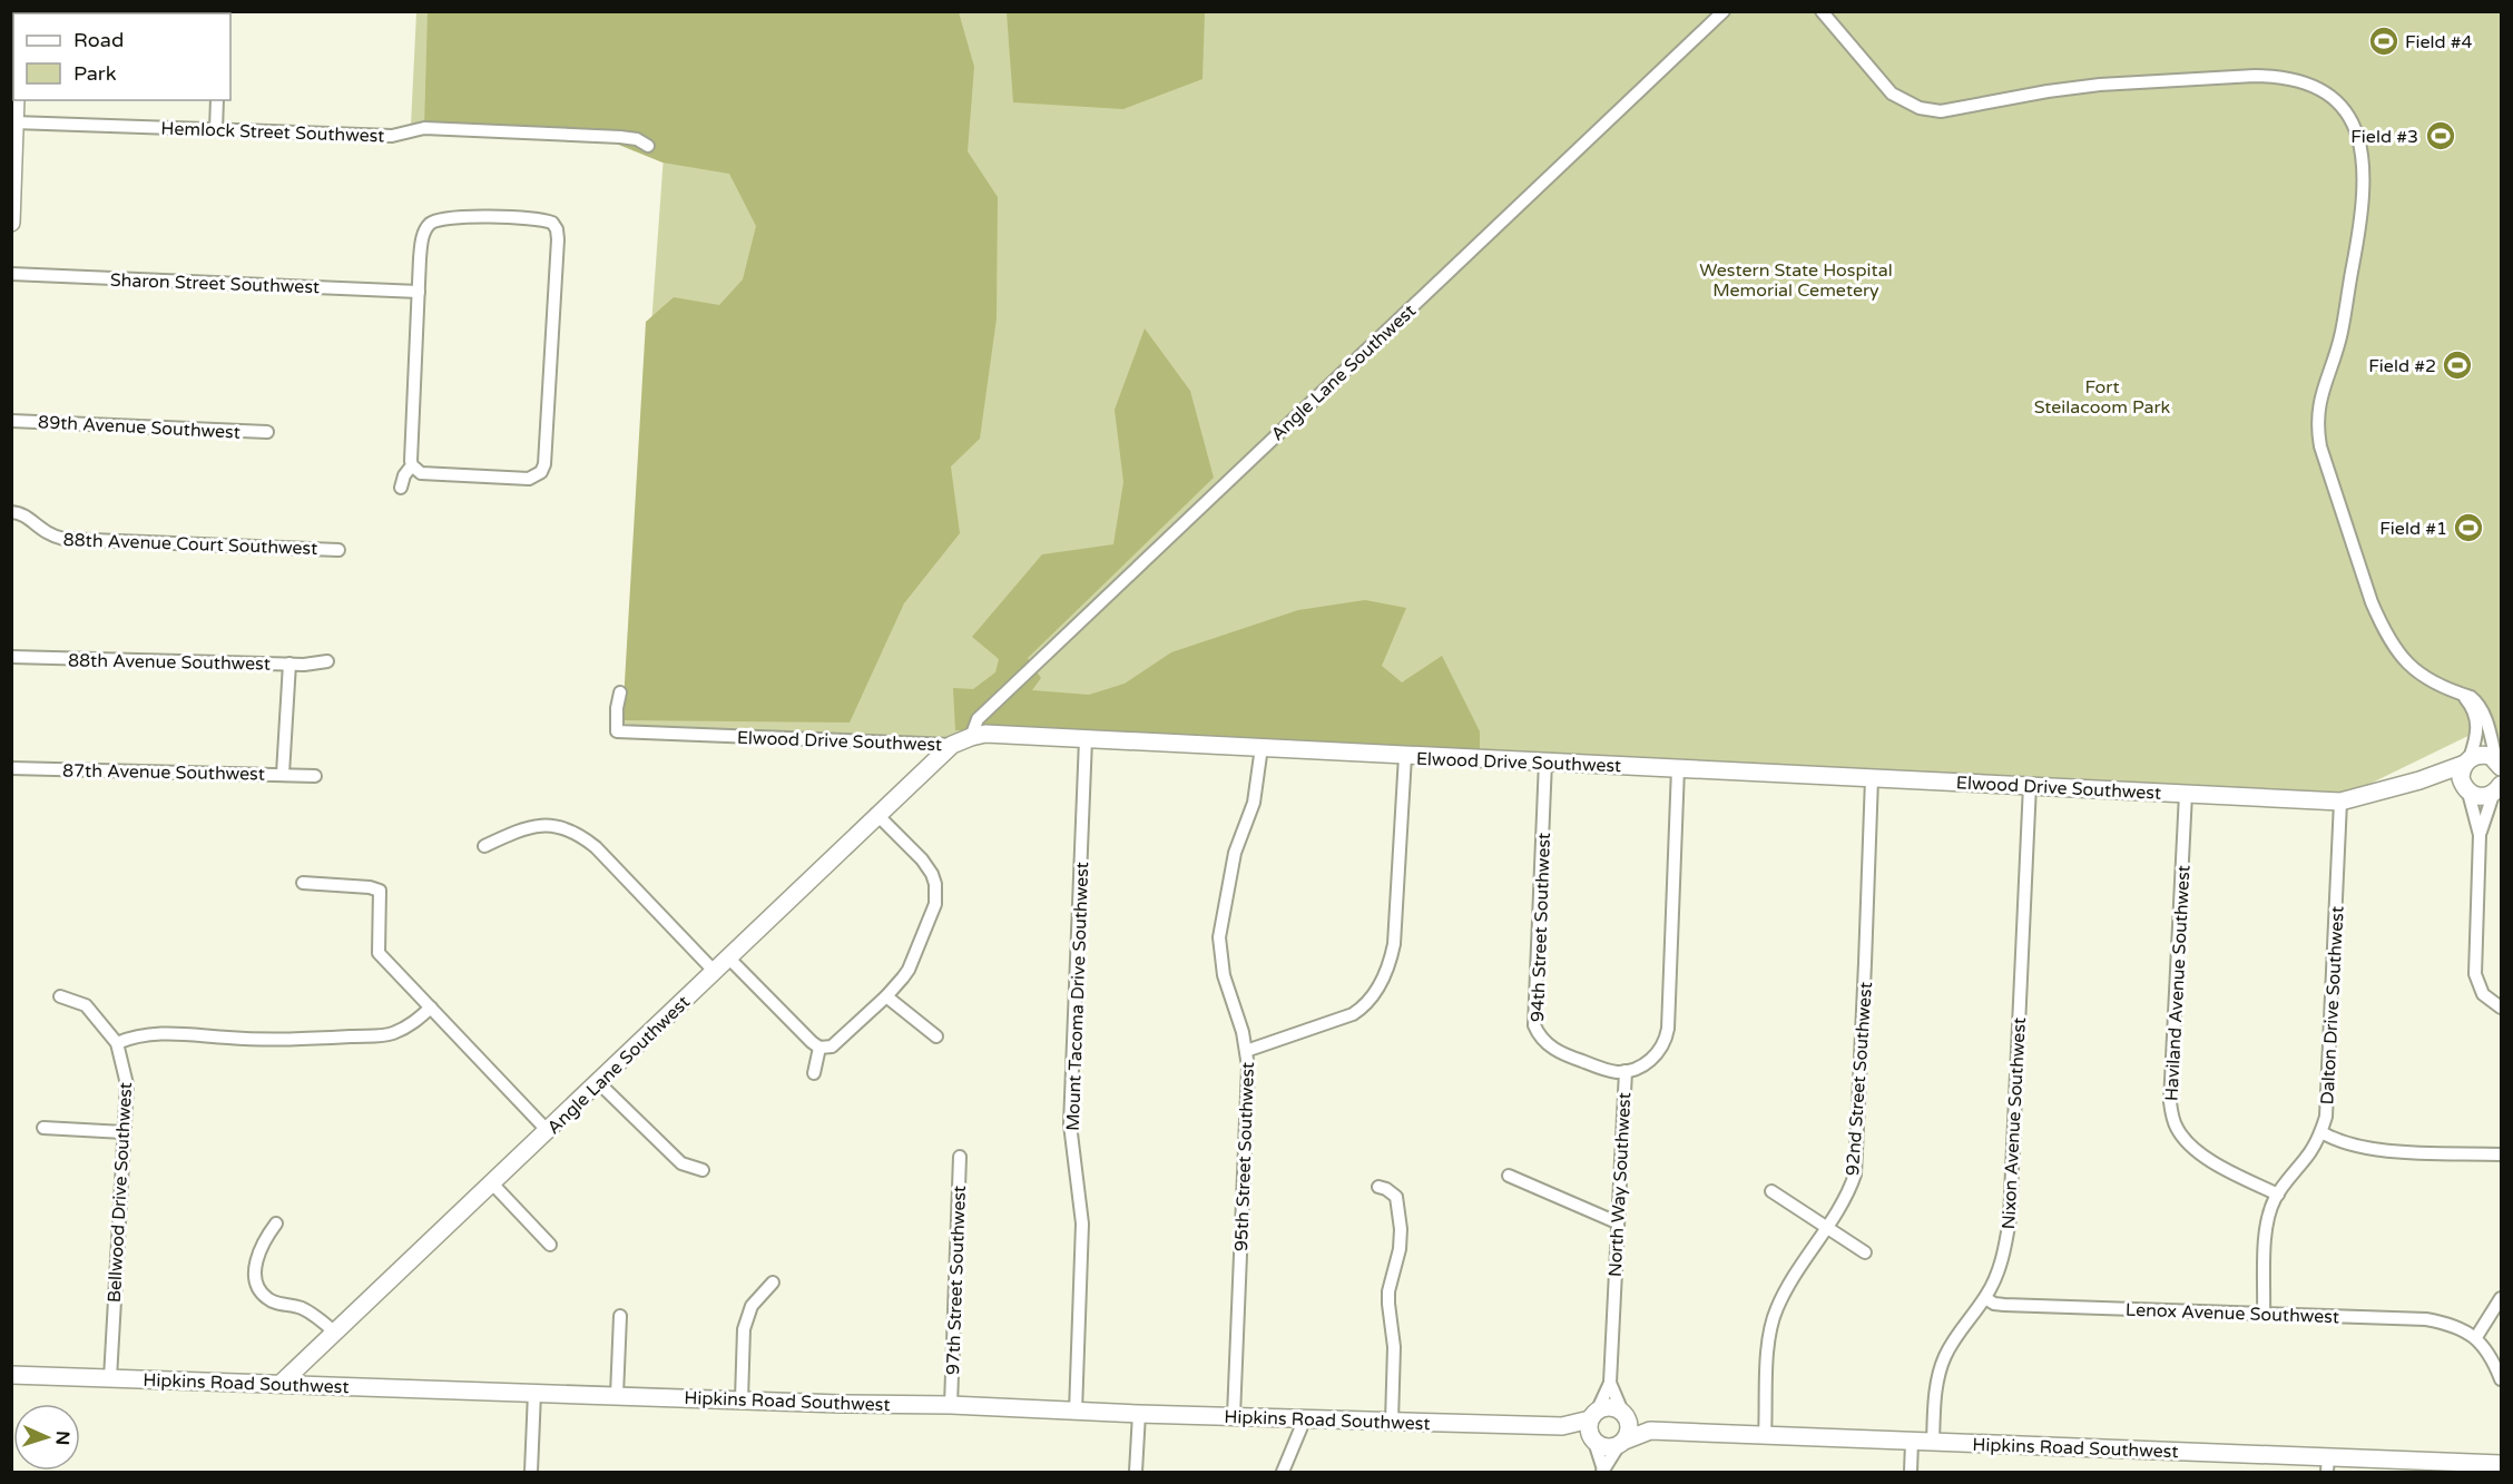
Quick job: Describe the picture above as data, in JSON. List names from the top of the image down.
{
  "streets": {
    "street": [
      "Hemlock Street Southwest",
      "Sharon Street Southwest",
      "Angle Lane Southwest",
      "89th Avenue Southwest",
      "88th Avenue Court Southwest",
      "88th Avenue Southwest",
      "Elwood Drive Southwest",
      "87th Avenue Southwest",
      "94th Street Southwest",
      "Haviland Avenue Southwest",
      "Mount Tacoma Drive Southwest",
      "Dalton Drive Southwest",
      "92nd Street Southwest",
      "Nixon Avenue Southwest",
      "95th Street Southwest",
      "North Way Southwest",
      "Bellwood Drive Southwest",
      "97th Street Southwest",
      "Lenox Avenue Southwest",
      "Hipkins Road Southwest"
    ]
  },
  "crossings": [
    ["Angle Lane Southwest", "Elwood Drive Southwest"],
    ["Angle Lane Southwest", "Hipkins Road Southwest"],
    ["Elwood Drive Southwest", "94th Street Southwest"],
    ["Elwood Drive Southwest", "Haviland Avenue Southwest"],
    ["Elwood Drive Southwest", "Mount Tacoma Drive Southwest"],
    ["Elwood Drive Southwest", "Dalton Drive Southwest"],
    ["Elwood Drive Southwest", "92nd Street Southwest"],
    ["Elwood Drive Southwest", "Nixon Avenue Southwest"],
    ["Elwood Drive Southwest", "95th Street Southwest"],
    ["Elwood Drive Southwest", "North Way Southwest"],
    ["94th Street Southwest", "North Way Southwest"],
    ["Haviland Avenue Southwest", "Dalton Drive Southwest"],
    ["Mount Tacoma Drive Southwest", "Hipkins Road Southwest"],
    ["Dalton Drive Southwest", "Lenox Avenue Southwest"],
    ["92nd Street Southwest", "Hipkins Road Southwest"],
    ["Nixon Avenue Southwest", "Lenox Avenue Southwest"],
    ["Nixon Avenue Southwest", "Hipkins Road Southwest"],
    ["95th Street Southwest", "Hipkins Road Southwest"],
    ["North Way Southwest", "Hipkins Road Southwest"],
    ["Bellwood Drive Southwest", "Hipkins Road Southwest"],
    ["97th Street Southwest", "Hipkins Road Southwest"]
  ],
  "parks": ["Western State Hospital Memorial Cemetery", "Fort Steilacoom Park"],
  "places": {
    "sports": [
      "Field #4",
      "Field #3",
      "Field #2",
      "Field #1"
    ]
  },
  "legend": ["Road", "Park"],
  "north": "right"
}
